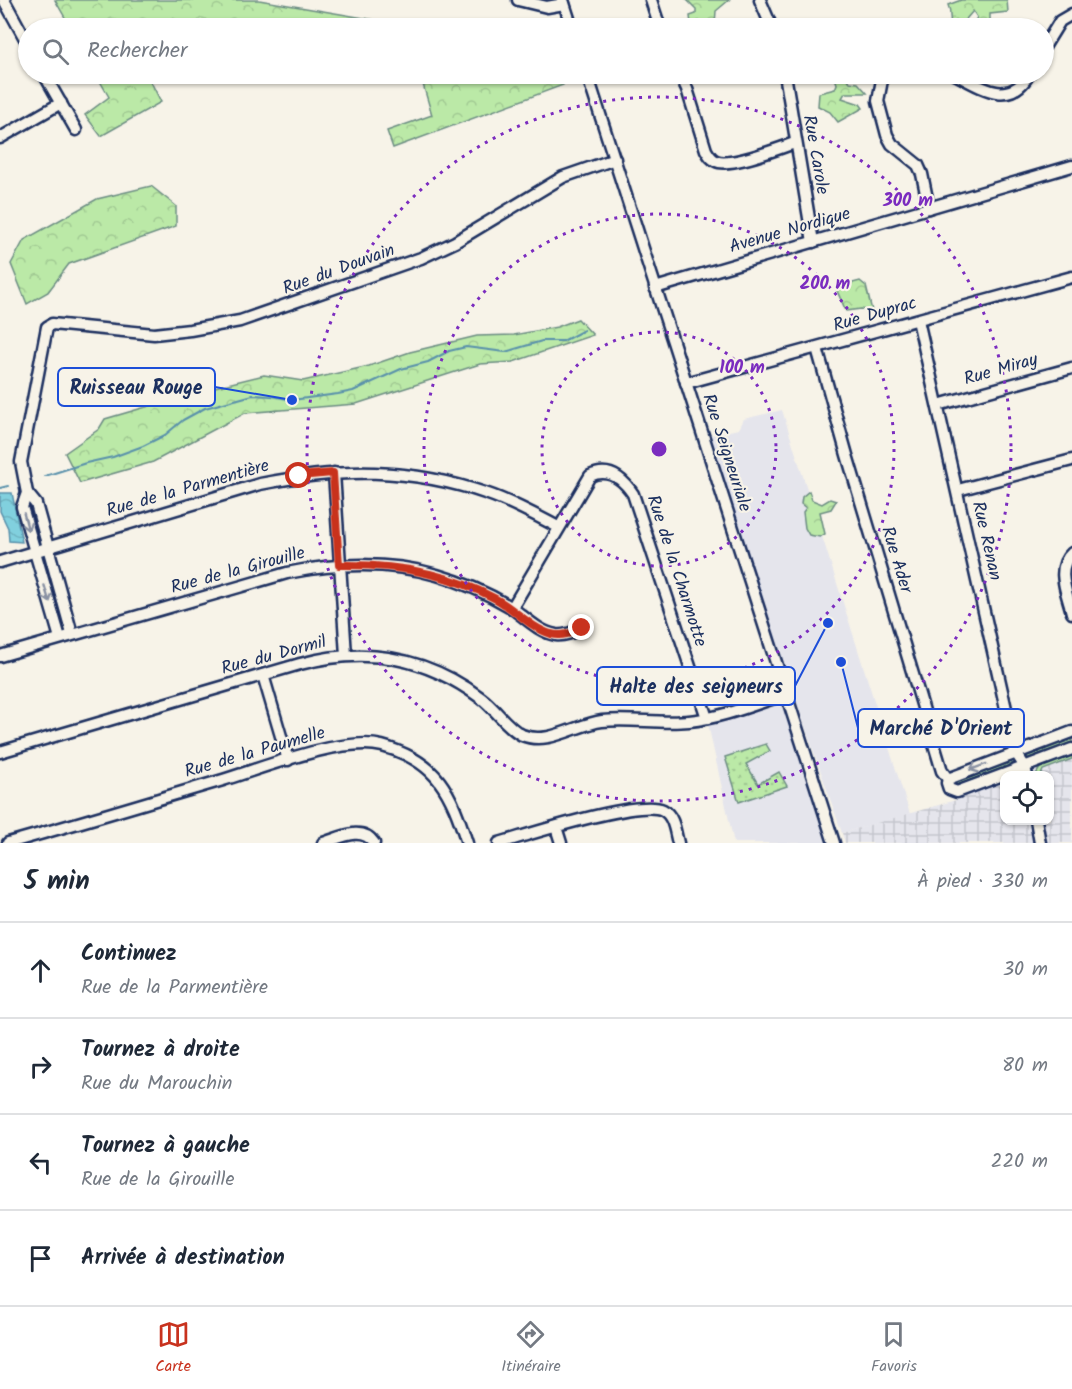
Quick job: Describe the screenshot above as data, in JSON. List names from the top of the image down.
{
  "streets": {
    "street": [
      "Rue Carole",
      "Avenue Nordique",
      "Rue du Douvain",
      "Rue Duprac",
      "Rue Miray",
      "Rue Seigneuriale",
      "Rue de la Parmentière",
      "Rue Renan",
      "Rue Ader",
      "Rue de la Girouille",
      "Rue de la Charmotte",
      "Rue du Dormil",
      "Rue de la Paumelle"
    ]
  },
  "crossings": [
    ["Rue Carole", "Avenue Nordique"],
    ["Avenue Nordique", "Rue Seigneuriale"],
    ["Rue du Douvain", "Rue Seigneuriale"],
    ["Rue Duprac", "Rue Seigneuriale"],
    ["Rue Duprac", "Rue Renan"],
    ["Rue Duprac", "Rue Ader"],
    ["Rue Miray", "Rue Renan"],
    ["Rue Seigneuriale", "Rue du Dormil"],
    ["Rue de la Parmentière", "Rue de la Charmotte"],
    ["Rue de la Girouille", "Rue de la Charmotte"],
    ["Rue de la Charmotte", "Rue du Dormil"]
  ],
  "places": ["Ruisseau Rouge", "Halte des seigneurs", "Marché D'Orient"],
  "page": {
    "search": "Rechercher",
    "heading": ["5 min", "À pied · 330 m"],
    "list": [
      ["Continuez", "Rue de la Parmentière", "30 m"],
      ["Tournez à droite", "Rue du Marouchin", "80 m"],
      ["Tournez à gauche", "Rue de la Girouille", "220 m"],
      "Arrivée à destination"
    ],
    "nav": ["Carte", "Itinéraire", "Favoris"]
  },
  "rings": ["300 m", "200 m", "100 m"]
}
